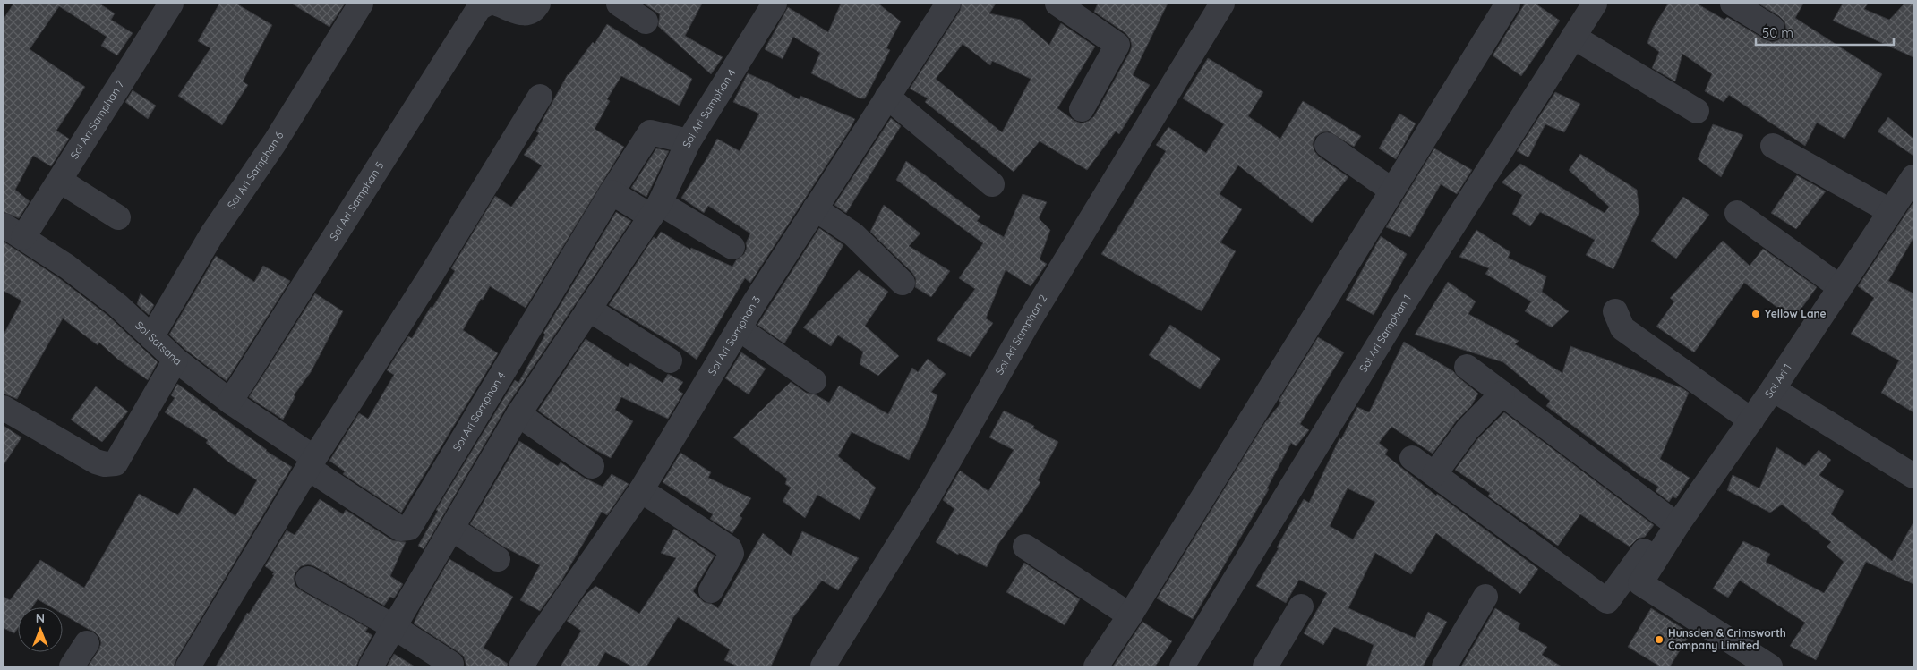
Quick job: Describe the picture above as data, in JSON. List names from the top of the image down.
{
  "streets": {
    "street": [
      "Soi Ari Samphan 4",
      "Soi Ari Samphan 7",
      "Soi Ari Samphan 6",
      "Soi Ari Samphan 5",
      "Soi Ari Samphan 1",
      "Soi Ari Samphan 2",
      "Soi Ari Samphan 3",
      "Soi Satsana",
      "Soi Ari 1"
    ]
  },
  "crossings": [
    ["Soi Ari Samphan 4", "Soi Satsana"],
    ["Soi Ari Samphan 7", "Soi Satsana"],
    ["Soi Ari Samphan 6", "Soi Satsana"],
    ["Soi Ari Samphan 5", "Soi Satsana"]
  ],
  "places": ["Yellow Lane", "Hunsden & Crimsworth Company Limited"],
  "scale_bar": "50 m",
  "north": "top"
}
